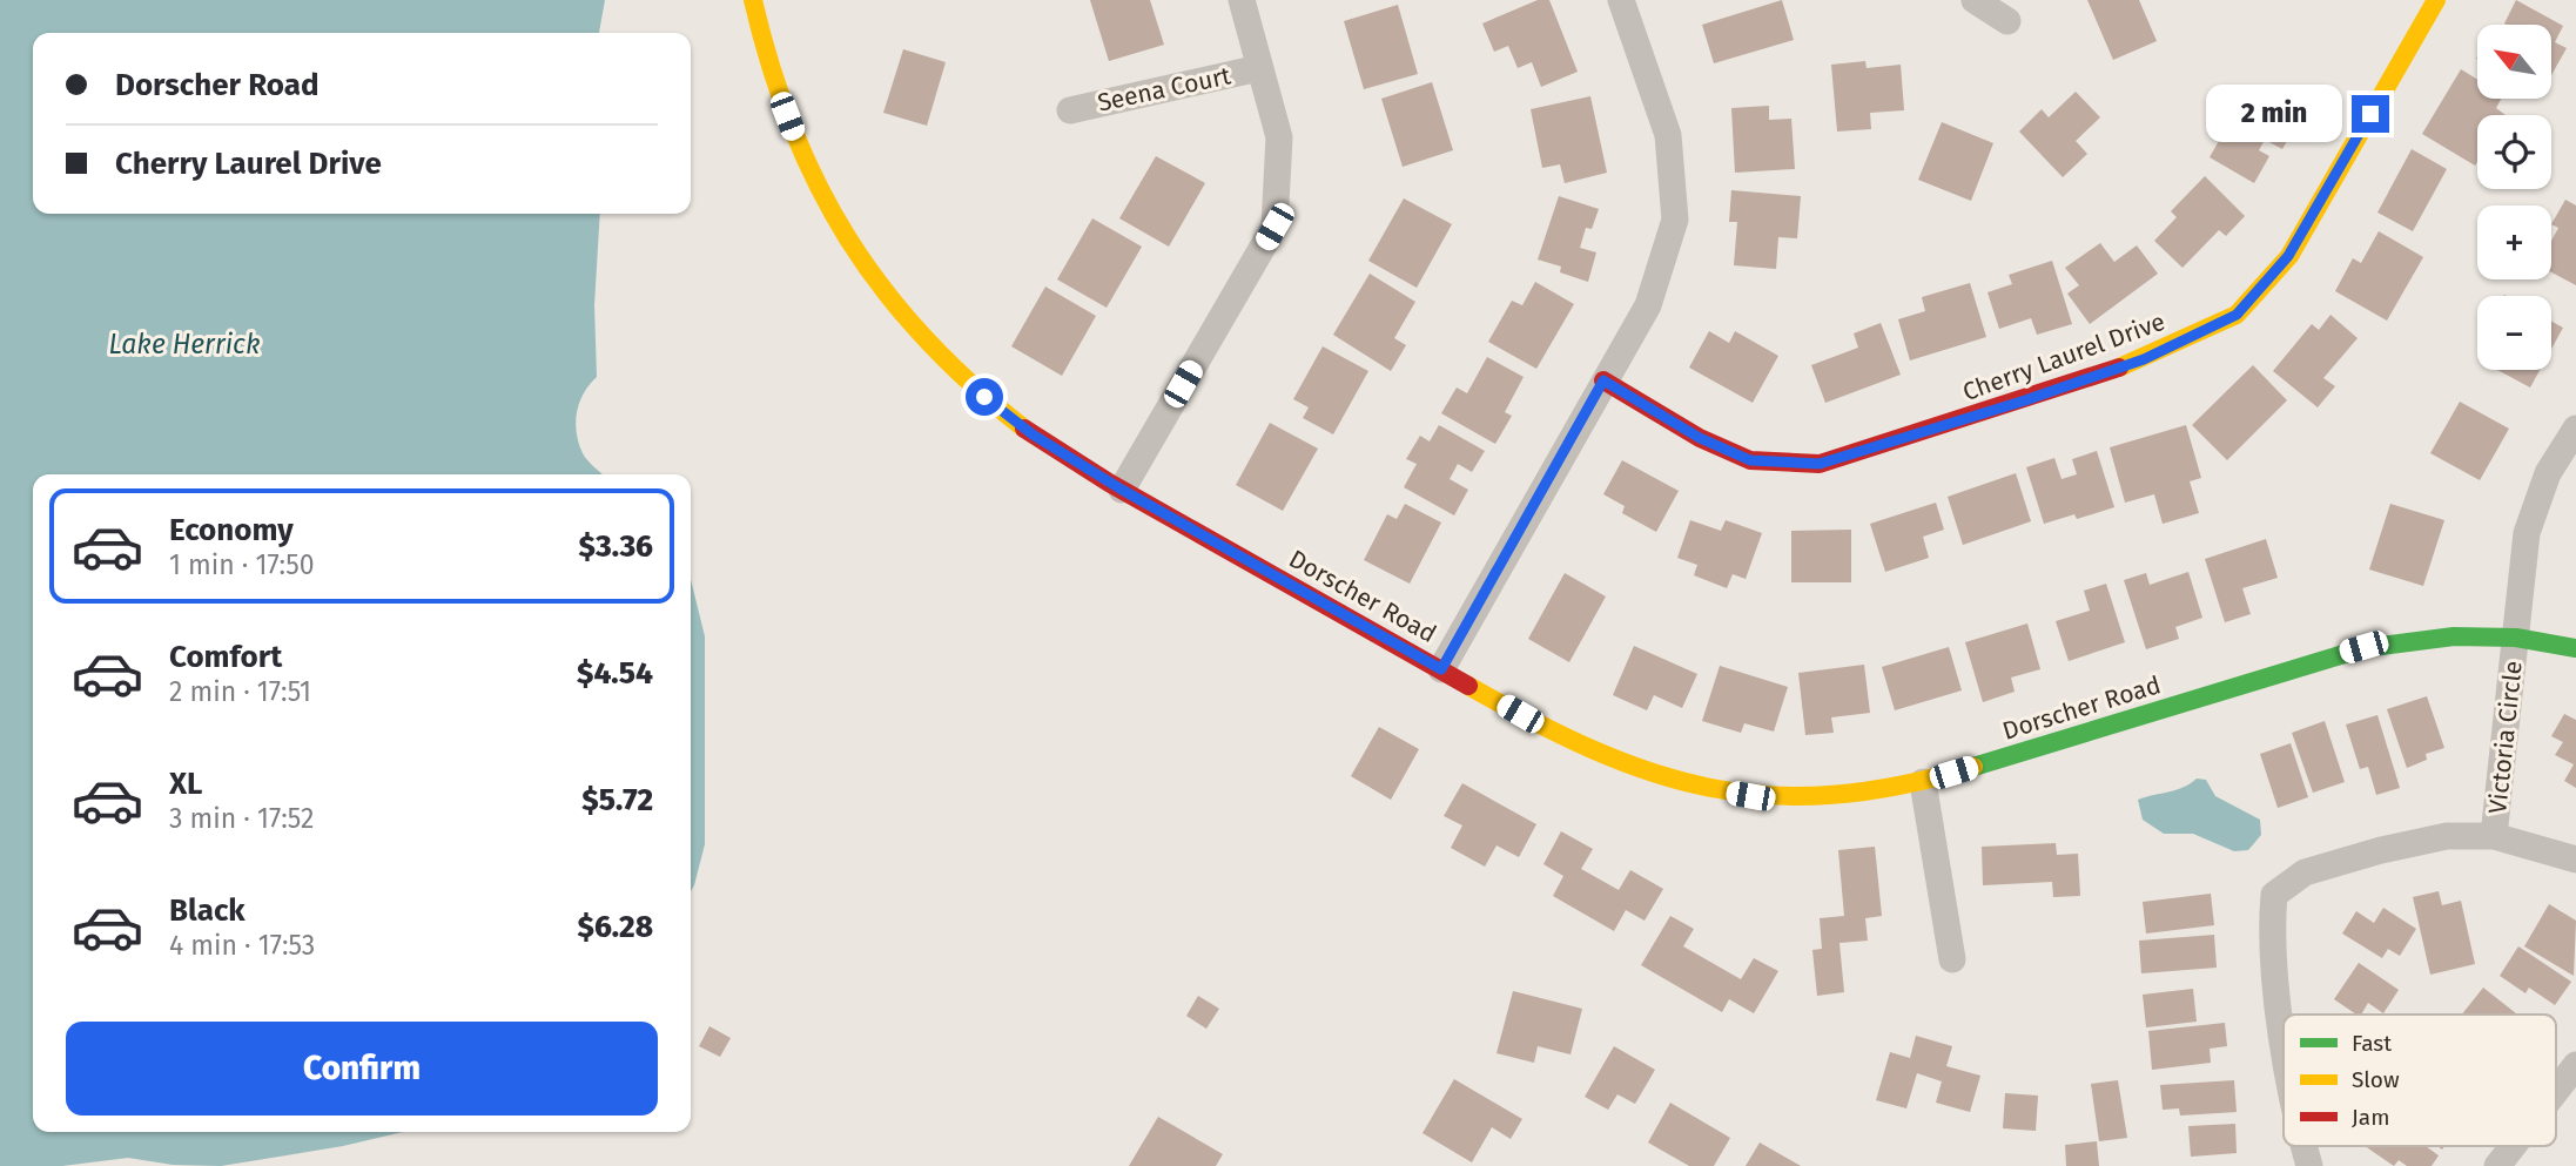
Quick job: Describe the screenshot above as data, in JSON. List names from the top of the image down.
{
  "streets": {
    "street": [
      "Seena Court",
      "Cherry Laurel Drive",
      "Dorscher Road",
      "Victoria Circle"
    ]
  },
  "crossings": [
    ["Dorscher Road", "Victoria Circle"]
  ],
  "water": ["Lake Herrick"],
  "legend": ["Fast", "Slow", "Jam"],
  "north": "top left",
  "page": {
    "map_buttons": ["+", "−"],
    "banner": ["Dorscher Road", "Cherry Laurel Drive"],
    "bubble": "2 min",
    "list": [
      {
        "name": "Economy",
        "note": "1 min · 17:50",
        "value": "$3.36"
      },
      {
        "name": "Comfort",
        "note": "2 min · 17:51",
        "value": "$4.54"
      },
      {
        "name": "XL",
        "note": "3 min · 17:52",
        "value": "$5.72"
      },
      {
        "name": "Black",
        "note": "4 min · 17:53",
        "value": "$6.28"
      }
    ],
    "buttons": "Confirm"
  }
}
